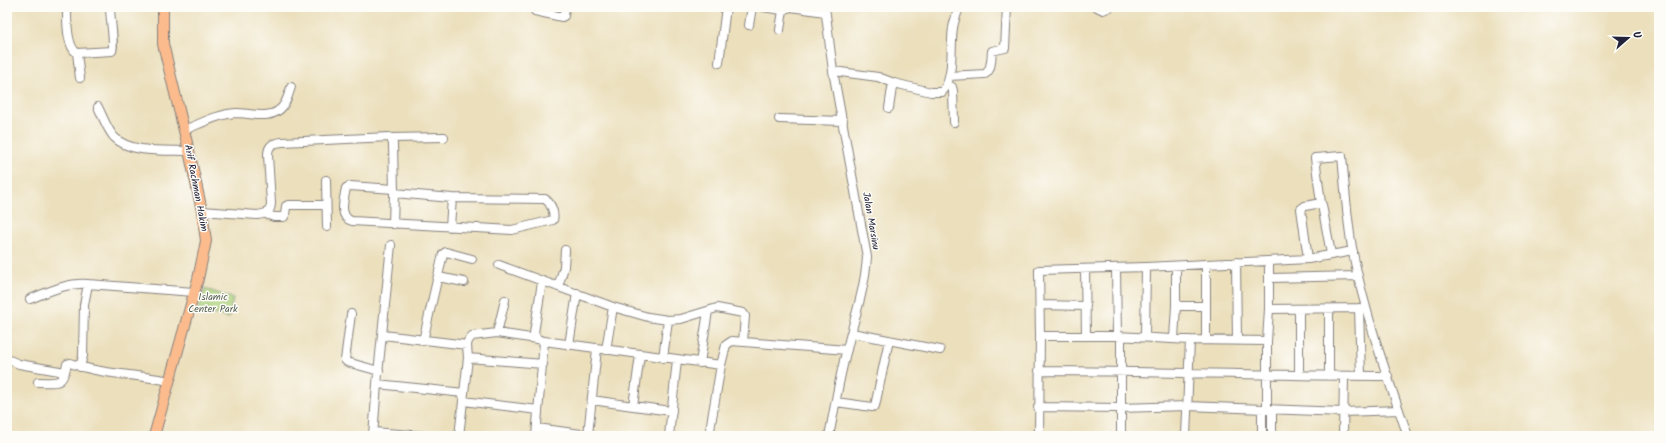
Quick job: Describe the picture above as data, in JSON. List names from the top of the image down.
{
  "streets": {
    "main road": ["Arif Rachman Hakim"],
    "street": ["Jalan Marsinu"]
  },
  "parks": ["Islamic Center Park"],
  "north": "right"
}
